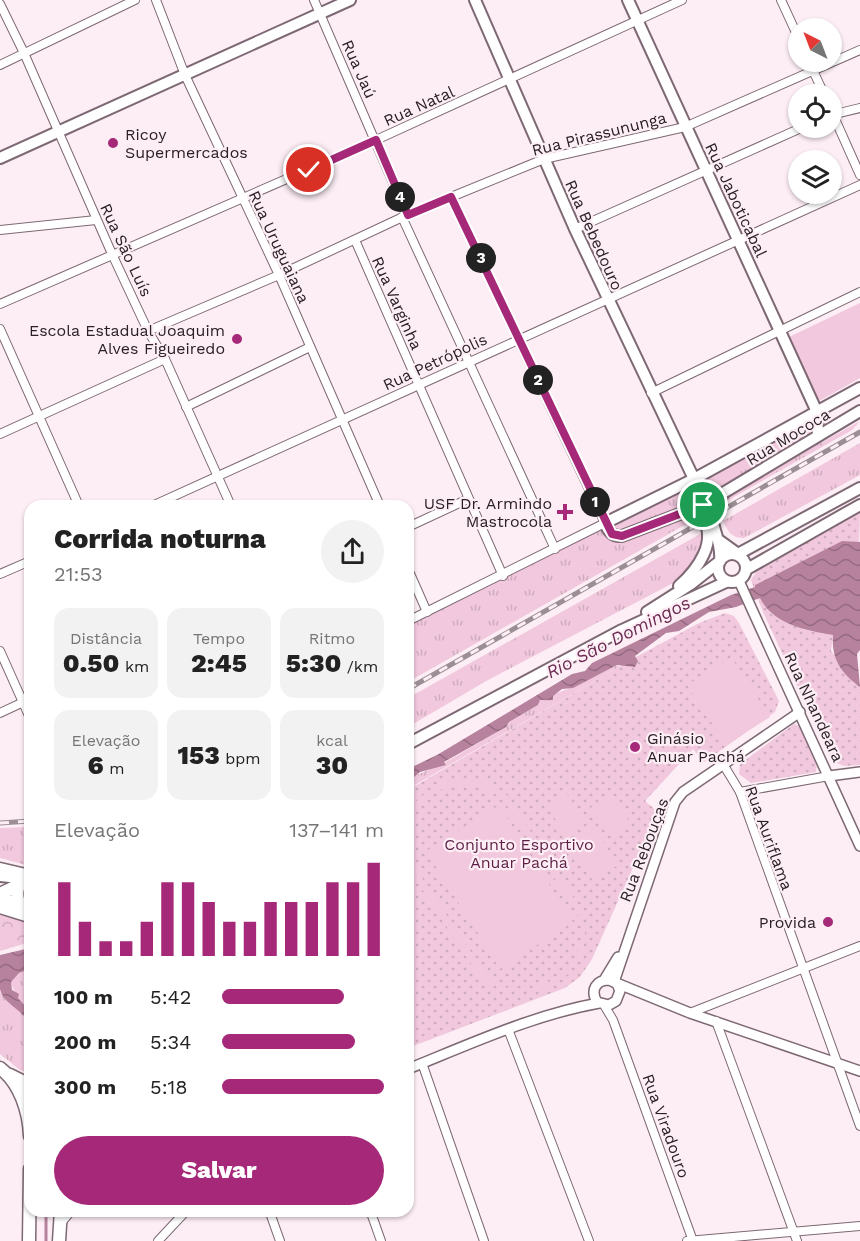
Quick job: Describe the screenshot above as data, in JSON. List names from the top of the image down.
{
  "streets": {
    "main road": ["Rua Jaboticabal", "Rua Bebedouro", "Rua Mococa"],
    "street": [
      "Rua Jaú",
      "Rua Natal",
      "Rua Pirassununga",
      "Rua Uruguaiana",
      "Rua São Luís",
      "Rua Varginha",
      "Rua Petrópolis",
      "Rua Nhandeara",
      "Rua Auriflama",
      "Rua Rebouças",
      "Rua Viradouro"
    ]
  },
  "crossings": [
    ["Rua Jaú", "Rua Natal"],
    ["Rua Jaú", "Rua Pirassununga"],
    ["Rua Jaú", "Rua Petrópolis"],
    ["Rua Jaú", "Rua Mococa"],
    ["Rua Natal", "Rua Jaboticabal"],
    ["Rua Natal", "Rua Bebedouro"],
    ["Rua Natal", "Rua Uruguaiana"],
    ["Rua Natal", "Rua São Luís"],
    ["Rua Pirassununga", "Rua Jaboticabal"],
    ["Rua Pirassununga", "Rua Bebedouro"],
    ["Rua Pirassununga", "Rua Uruguaiana"],
    ["Rua Pirassununga", "Rua São Luís"],
    ["Rua Pirassununga", "Rua Varginha"],
    ["Rua Jaboticabal", "Rua Petrópolis"],
    ["Rua Jaboticabal", "Rua Mococa"],
    ["Rua Bebedouro", "Rua Petrópolis"],
    ["Rua Bebedouro", "Rua Mococa"],
    ["Rua Uruguaiana", "Rua Petrópolis"],
    ["Rua São Luís", "Rua Petrópolis"],
    ["Rua Varginha", "Rua Petrópolis"],
    ["Rua Varginha", "Rua Mococa"],
    ["Rua Nhandeara", "Rua Rebouças"],
    ["Rua Auriflama", "Rua Rebouças"],
    ["Rua Rebouças", "Rua Viradouro"]
  ],
  "water": ["Rio São Domingos"],
  "parks": ["Conjunto Esportivo Anuar Pachá"],
  "places": {
    "other": [
      "Ricoy Supermercados",
      "Escola Estadual Joaquim Alves Figueiredo",
      "Ginásio Anuar Pachá",
      "Provida"
    ],
    "health": ["USF Dr. Armindo Mastrocola"]
  },
  "north": "top left",
  "page": {
    "pins": [
      "4",
      "3",
      "2",
      "1"
    ],
    "heading": ["Corrida noturna", "21:53"],
    "stats": [
      ["Distância", "0.50 km"],
      ["Tempo", "2:45"],
      ["Ritmo", "5:30 /km"],
      ["Elevação", "6 m"],
      ["153 bpm"],
      ["kcal", "30"]
    ],
    "chart": ["Elevação", "137–141 m"],
    "list": [
      {
        "name": "100 m",
        "note": "5:42"
      },
      {
        "name": "200 m",
        "note": "5:34"
      },
      {
        "name": "300 m",
        "note": "5:18"
      }
    ],
    "buttons": "Salvar"
  }
}
